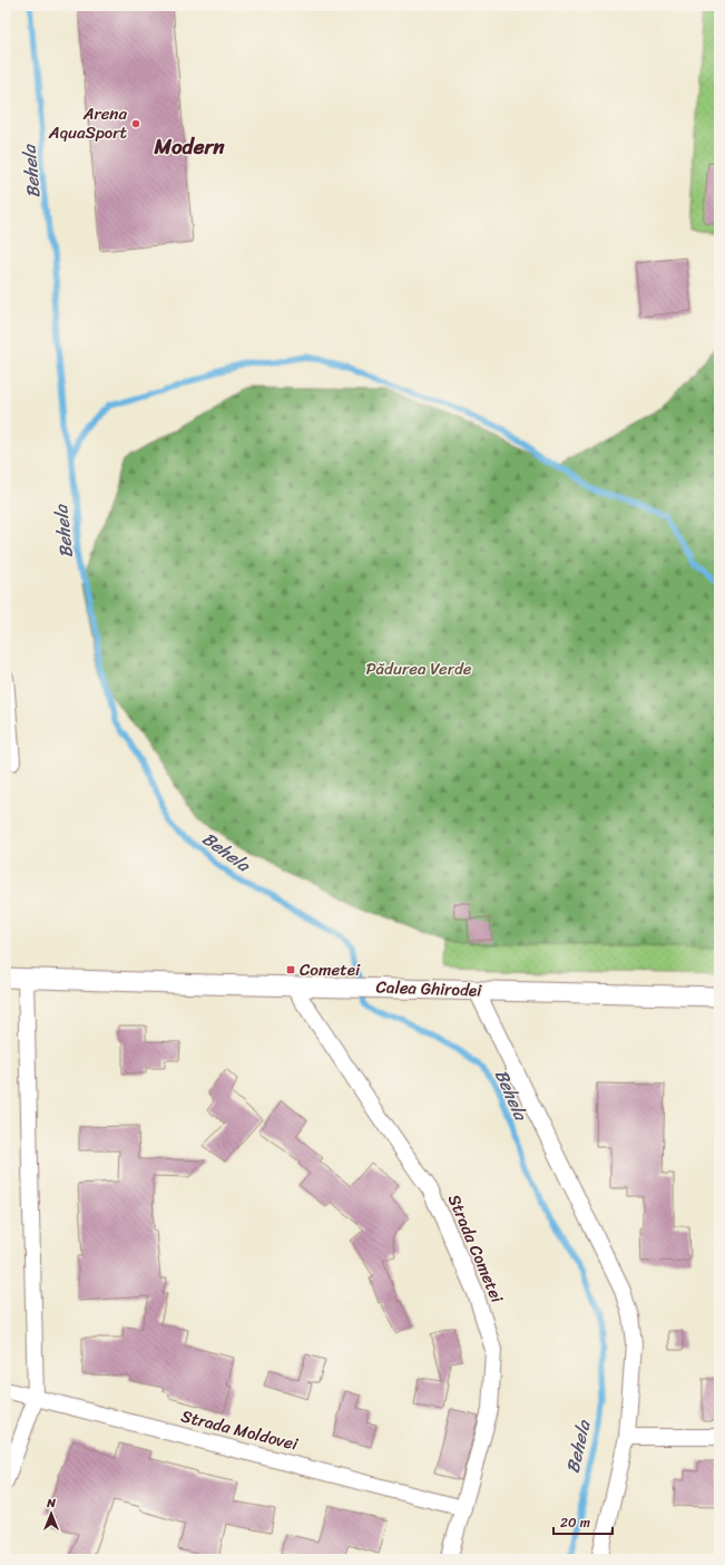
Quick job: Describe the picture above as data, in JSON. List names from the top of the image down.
{
  "streets": {
    "street": ["Calea Ghirodei", "Strada Cometei", "Strada Moldovei"]
  },
  "crossings": [
    ["Calea Ghirodei", "Strada Cometei"],
    ["Strada Cometei", "Strada Moldovei"]
  ],
  "districts": ["Modern"],
  "water": ["Behela"],
  "parks": ["Pădurea Verde"],
  "places": {
    "other": ["Arena AquaSport"],
    "transit": ["Cometei"]
  },
  "scale_bar": "20 m",
  "north": "top"
}
